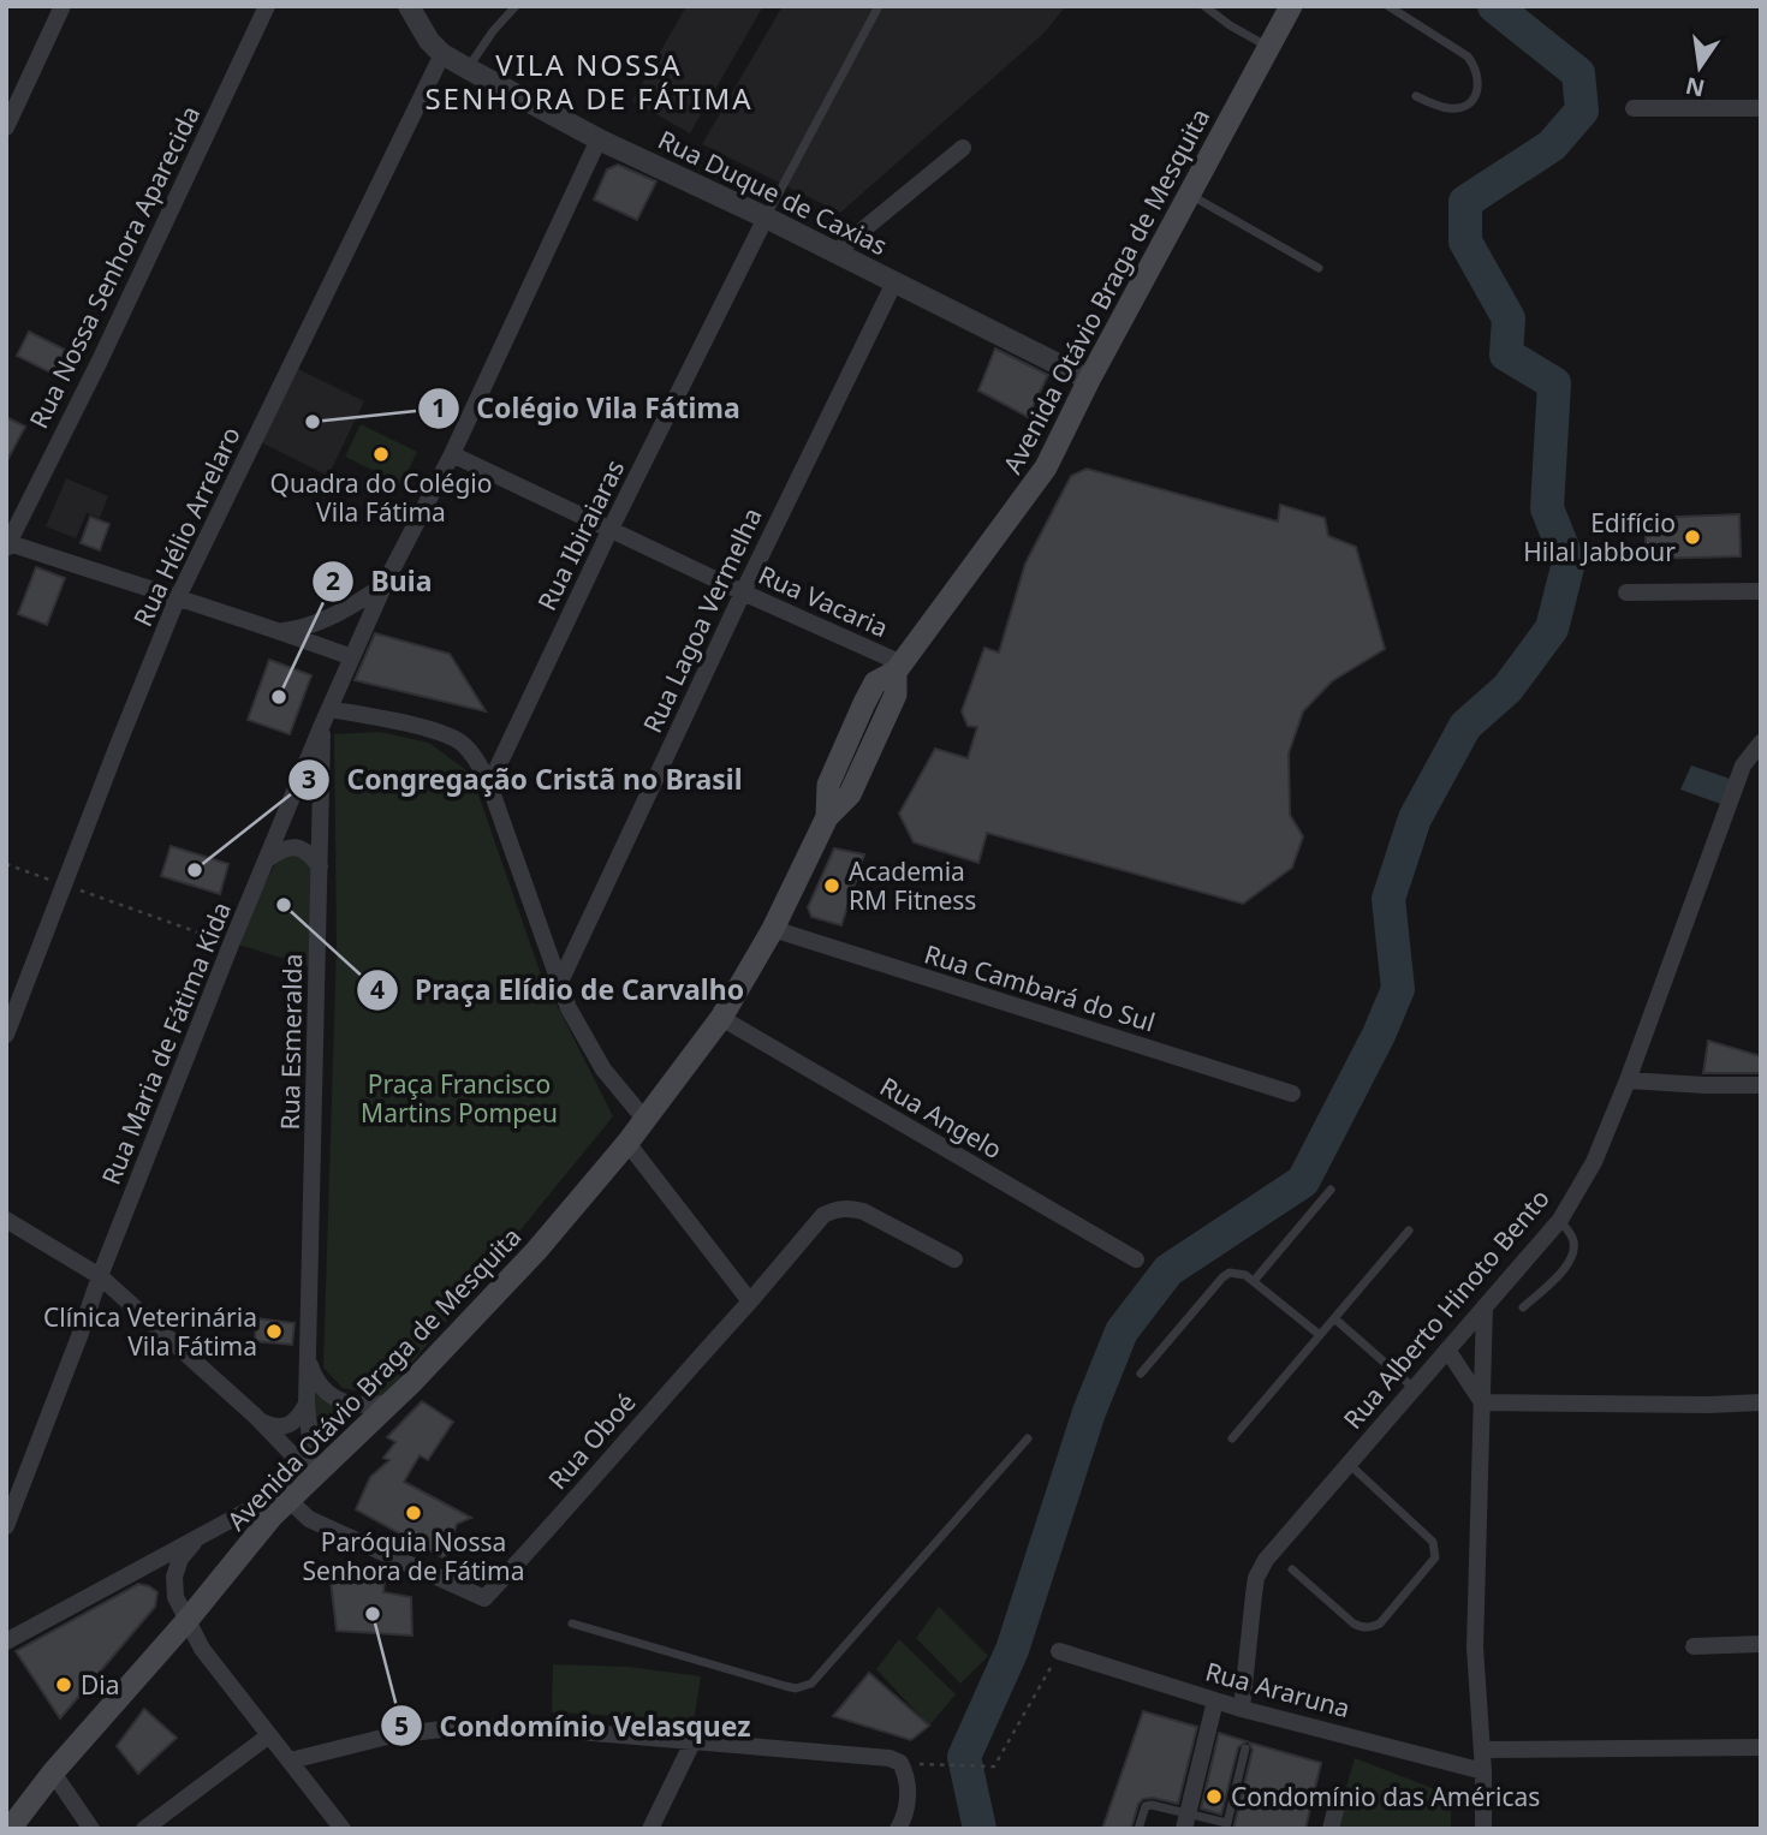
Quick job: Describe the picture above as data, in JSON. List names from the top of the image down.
{
  "streets": {
    "main road": ["Avenida Otávio Braga de Mesquita"],
    "street": [
      "Rua Duque de Caxias",
      "Rua Nossa Senhora Aparecida",
      "Rua Hélio Arrelaro",
      "Rua Ibiraiaras",
      "Rua Vacaria",
      "Rua Lagoa Vermelha",
      "Rua Cambará do Sul",
      "Rua Esmeralda",
      "Rua Maria de Fátima Kida",
      "Rua Angelo",
      "Rua Alberto Hinoto Bento",
      "Rua Oboé",
      "Rua Araruna"
    ]
  },
  "crossings": [
    ["Rua Duque de Caxias", "Avenida Otávio Braga de Mesquita"],
    ["Rua Duque de Caxias", "Rua Hélio Arrelaro"],
    ["Rua Duque de Caxias", "Rua Ibiraiaras"],
    ["Rua Duque de Caxias", "Rua Lagoa Vermelha"],
    ["Rua Duque de Caxias", "Rua Maria de Fátima Kida"],
    ["Avenida Otávio Braga de Mesquita", "Rua Vacaria"],
    ["Avenida Otávio Braga de Mesquita", "Rua Cambará do Sul"],
    ["Avenida Otávio Braga de Mesquita", "Rua Esmeralda"],
    ["Avenida Otávio Braga de Mesquita", "Rua Angelo"],
    ["Avenida Otávio Braga de Mesquita", "Rua Oboé"],
    ["Rua Ibiraiaras", "Rua Vacaria"],
    ["Rua Vacaria", "Rua Lagoa Vermelha"],
    ["Rua Vacaria", "Rua Maria de Fátima Kida"],
    ["Rua Esmeralda", "Rua Maria de Fátima Kida"],
    ["Rua Alberto Hinoto Bento", "Rua Araruna"]
  ],
  "districts": ["VILA NOSSA SENHORA DE FÁTIMA"],
  "parks": ["Praça Francisco Martins Pompeu"],
  "places": [
    "Colégio Vila Fátima",
    "Quadra do Colégio Vila Fátima",
    "Edifício Hilal Jabbour",
    "Buia",
    "Congregação Cristã no Brasil",
    "Academia RM Fitness",
    "Praça Elídio de Carvalho",
    "Clínica Veterinária Vila Fátima",
    "Paróquia Nossa Senhora de Fátima",
    "Condomínio Velasquez",
    "Dia",
    "Condomínio das Américas"
  ],
  "north": "bottom"
}
